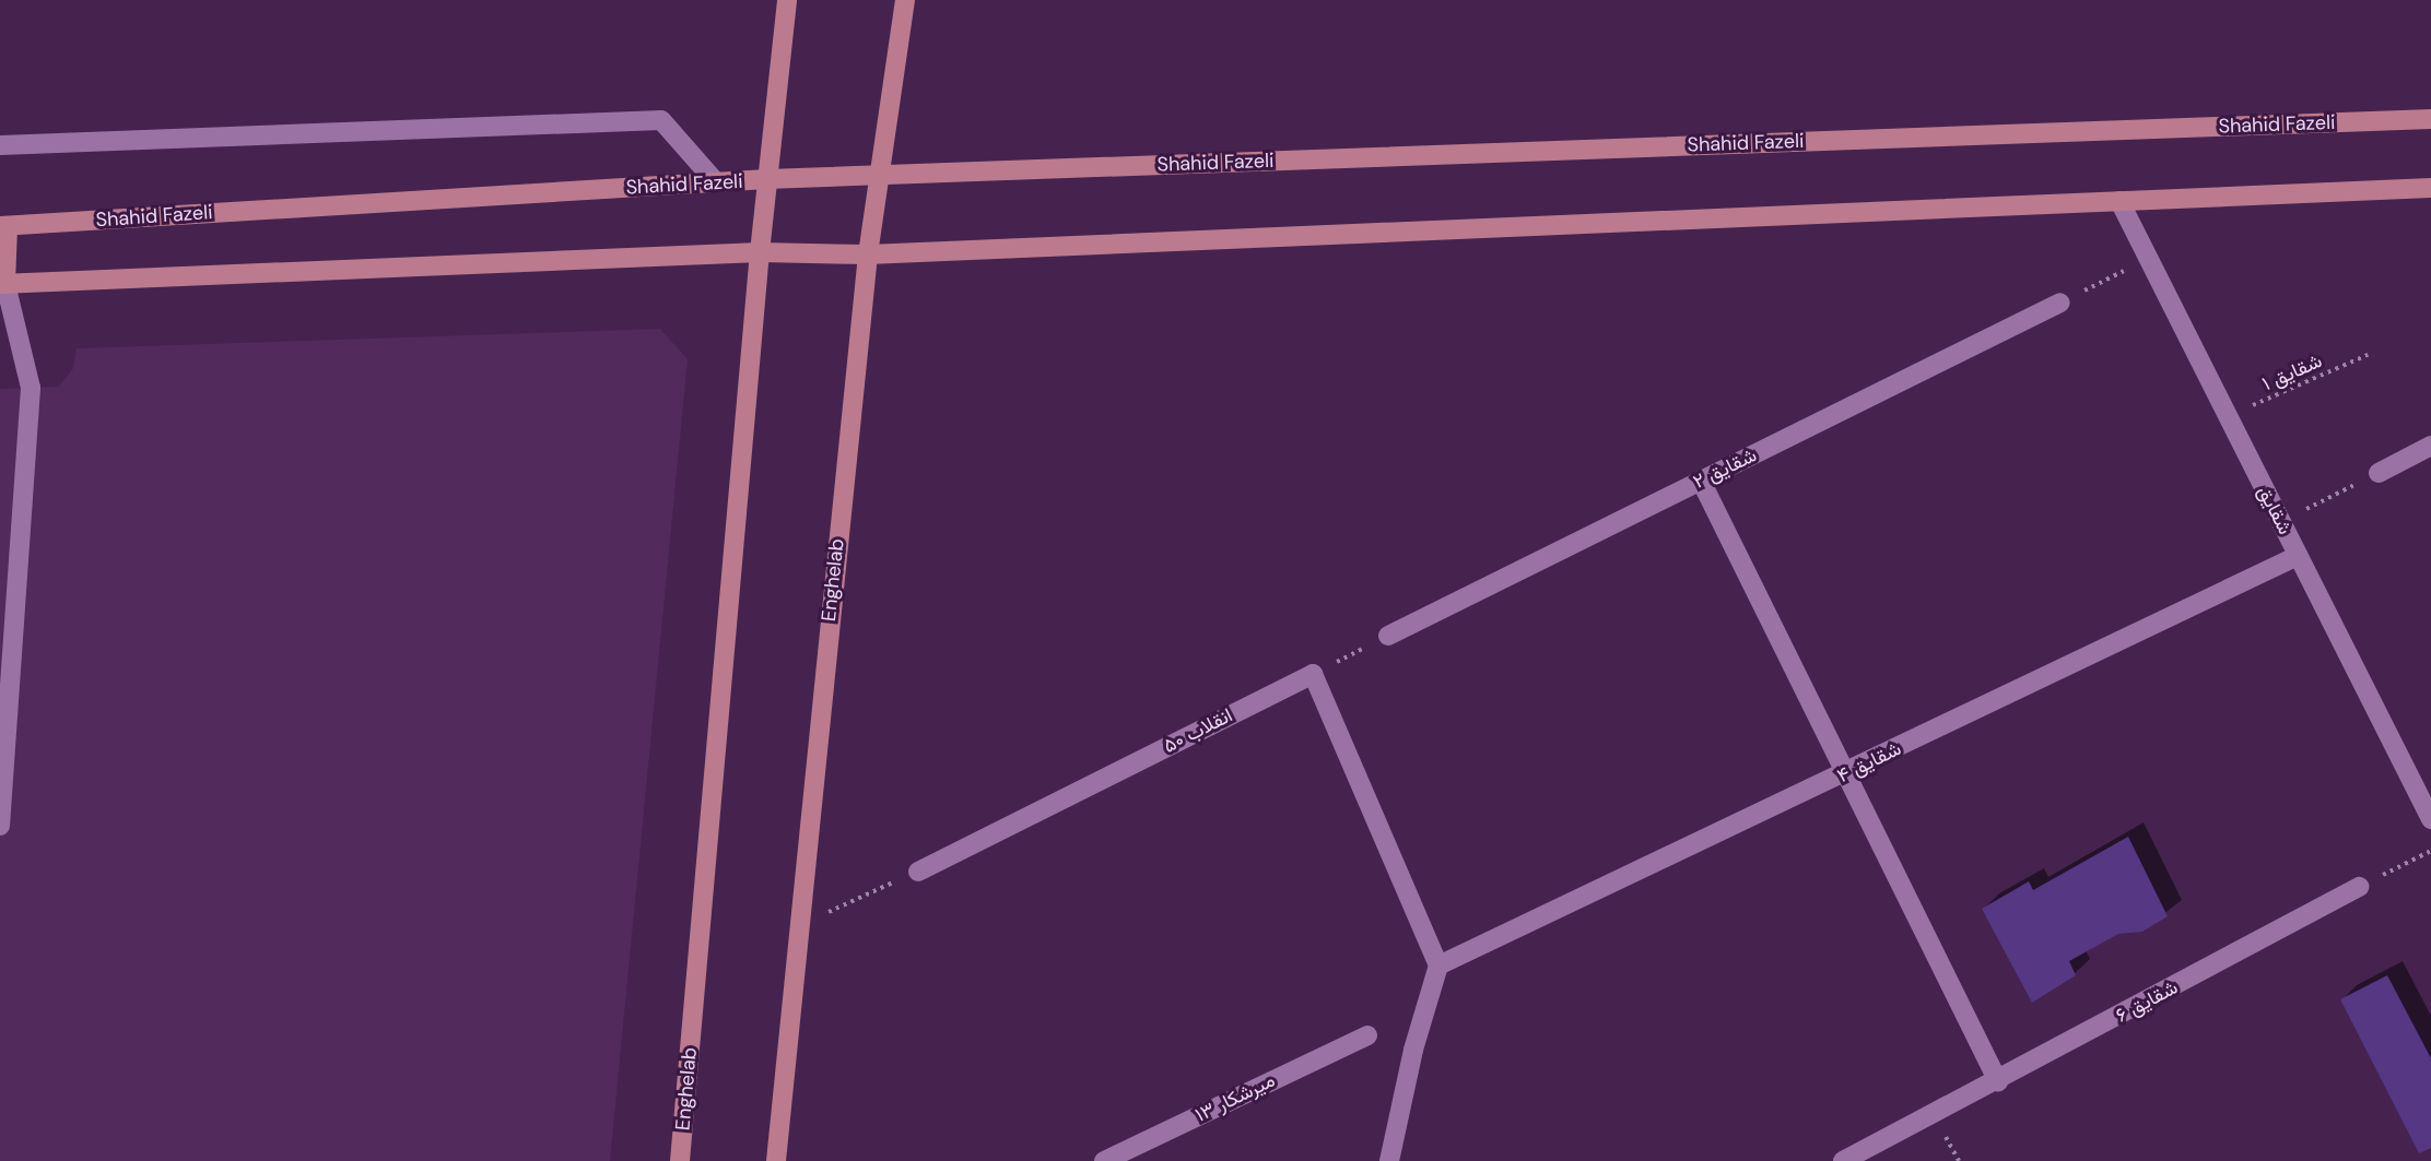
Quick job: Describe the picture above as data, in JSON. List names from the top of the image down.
{
  "streets": {
    "main road": ["Shahid Fazeli", "Enghelab"],
    "street": [
      "شقایق ۲",
      "شقایق",
      "انقلاب ۵۰",
      "شقایق ۴",
      "شقایق ۶",
      "میرشکار ۱۳"
    ],
    "path": ["شقایق ۱"]
  },
  "crossings": [
    ["Shahid Fazeli", "Enghelab"],
    ["شقایق ۱", "شقایق"],
    ["شقایق", "شقایق ۴"]
  ]
}
